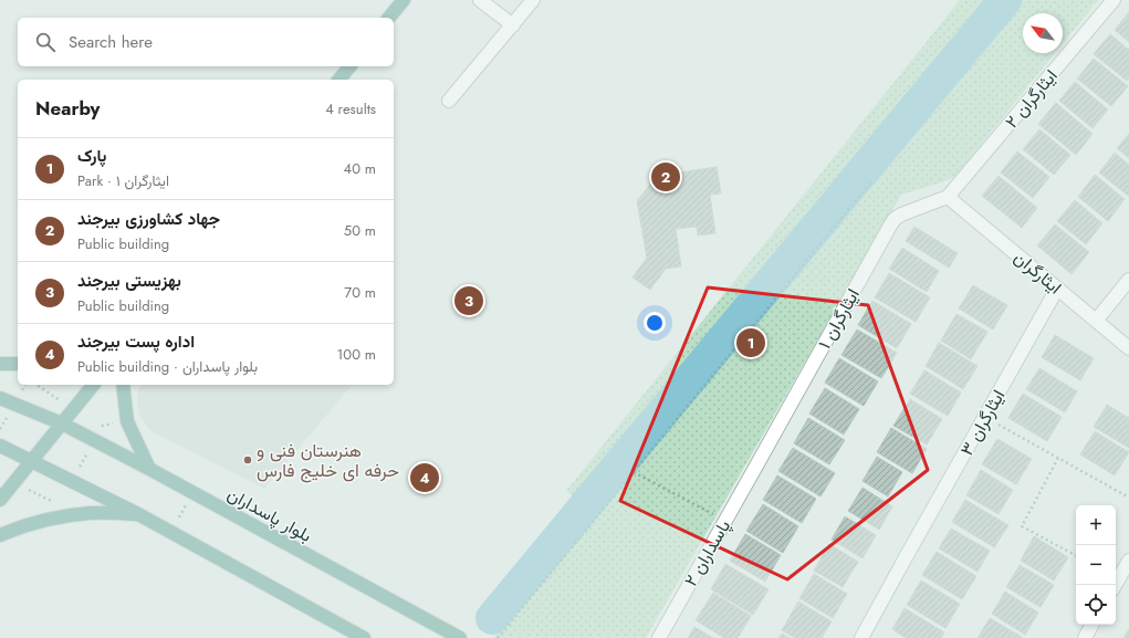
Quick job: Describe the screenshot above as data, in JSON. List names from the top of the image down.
{
  "streets": {
    "main road": ["بلوار پاسداران"],
    "street": [
      "ایثارگران ۲",
      "ایثارگران",
      "ایثارگران ۱",
      "ایثارگران ۳",
      "پاسداران ۲"
    ]
  },
  "crossings": [
    ["ایثارگران ۲", "ایثارگران"],
    ["ایثارگران ۲", "ایثارگران ۱"],
    ["ایثارگران", "ایثارگران ۱"],
    ["ایثارگران", "ایثارگران ۳"],
    ["ایثارگران ۱", "پاسداران ۲"]
  ],
  "places": ["هنرستان فنی و حرفه ای خلیج فارس"],
  "north": "top left",
  "page": {
    "search": "Search here",
    "heading": ["Nearby", "4 results"],
    "list": [
      {
        "mark": "1",
        "name": "پارک",
        "note": "Park · ایثارگران ۱",
        "value": "40 m"
      },
      {
        "mark": "2",
        "name": "جهاد کشاورزی بیرجند",
        "note": "Public building",
        "value": "50 m"
      },
      {
        "mark": "3",
        "name": "بهزیستی بیرجند",
        "note": "Public building",
        "value": "70 m"
      },
      {
        "mark": "4",
        "name": "اداره پست بیرجند",
        "note": "Public building · بلوار پاسداران",
        "value": "100 m"
      }
    ],
    "pins": [
      "2",
      "3",
      "1",
      "4"
    ],
    "map_buttons": ["+", "−"]
  }
}
